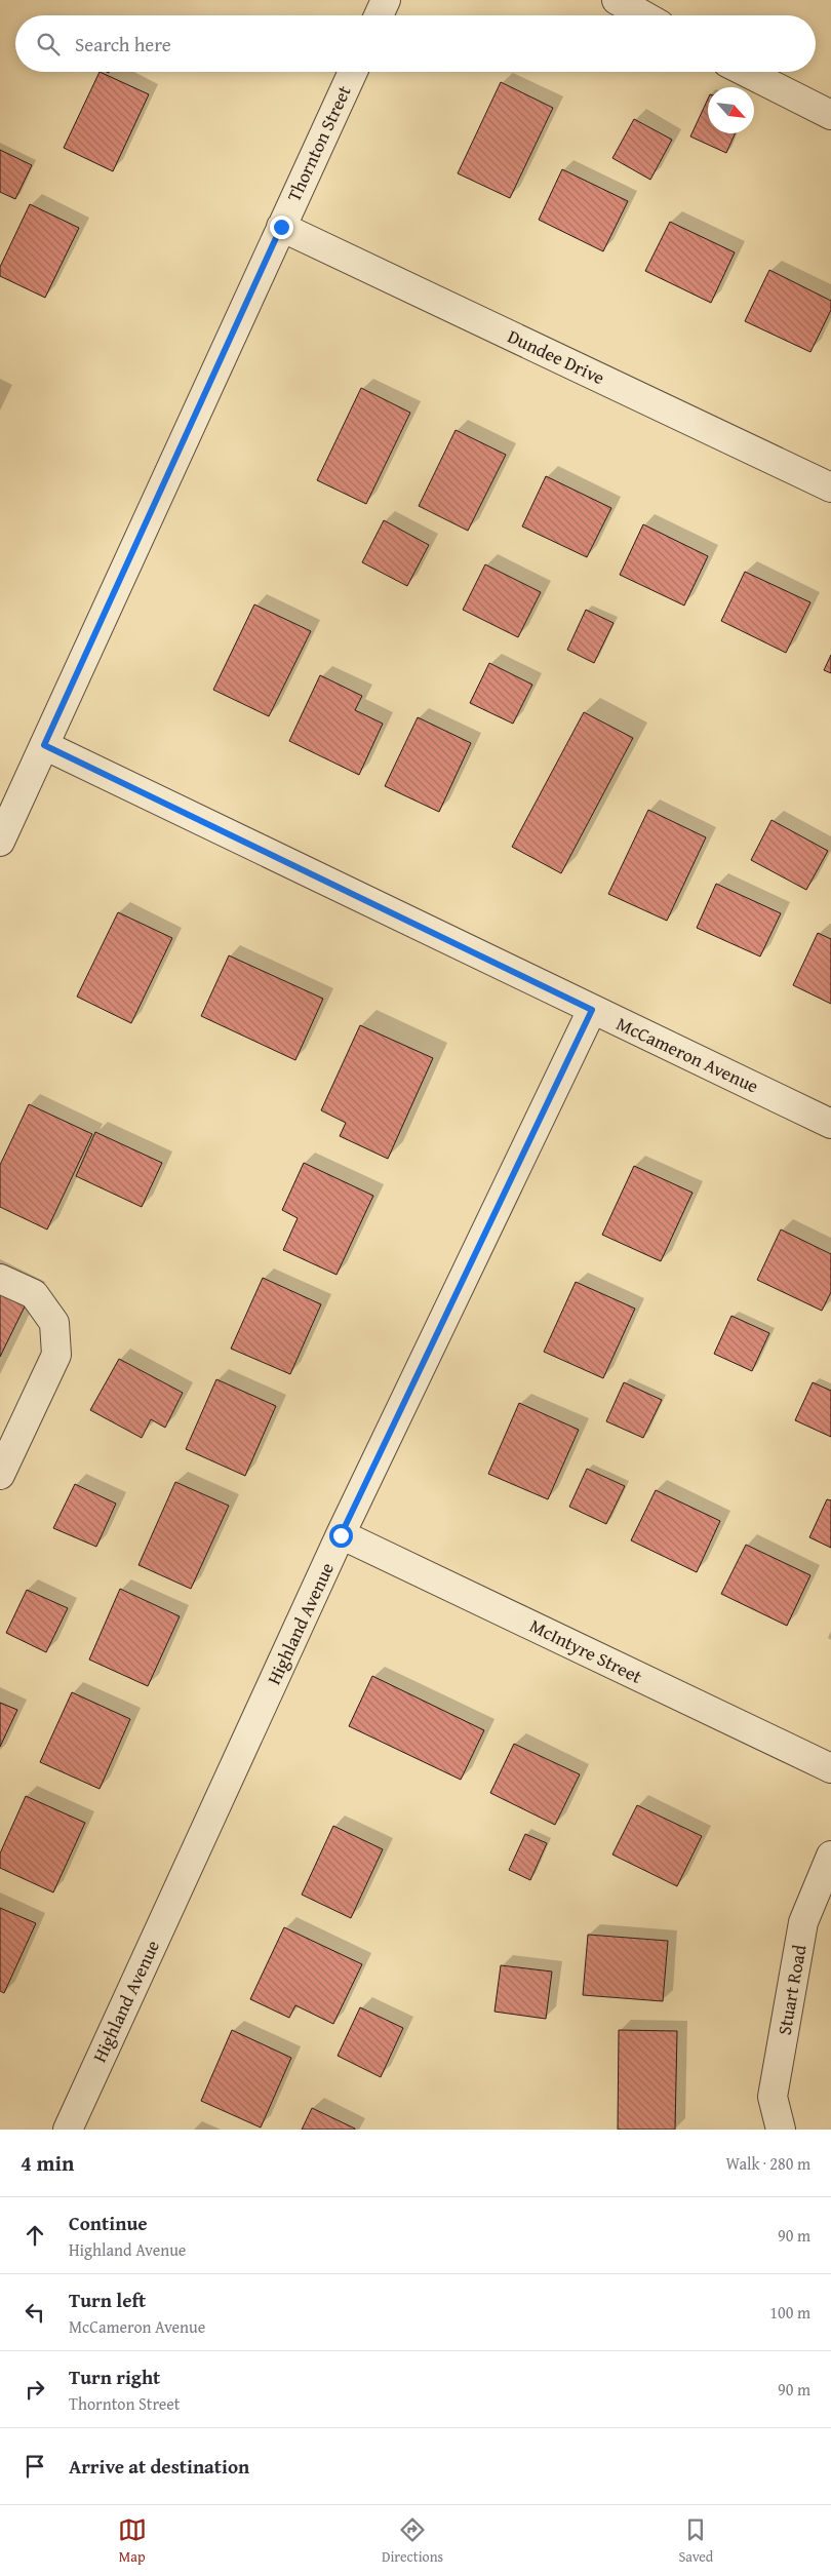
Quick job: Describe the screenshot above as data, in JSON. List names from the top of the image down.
{
  "streets": {
    "street": [
      "Thornton Street",
      "Dundee Drive",
      "McCameron Avenue",
      "Highland Avenue",
      "McIntyre Street",
      "Stuart Road"
    ]
  },
  "crossings": [
    ["Thornton Street", "Dundee Drive"],
    ["Thornton Street", "McCameron Avenue"],
    ["McCameron Avenue", "Highland Avenue"],
    ["Highland Avenue", "McIntyre Street"]
  ],
  "north": "bottom right",
  "page": {
    "search": "Search here",
    "heading": ["4 min", "Walk · 280 m"],
    "list": [
      ["Continue", "Highland Avenue", "90 m"],
      ["Turn left", "McCameron Avenue", "100 m"],
      ["Turn right", "Thornton Street", "90 m"],
      "Arrive at destination"
    ],
    "nav": ["Map", "Directions", "Saved"]
  }
}
